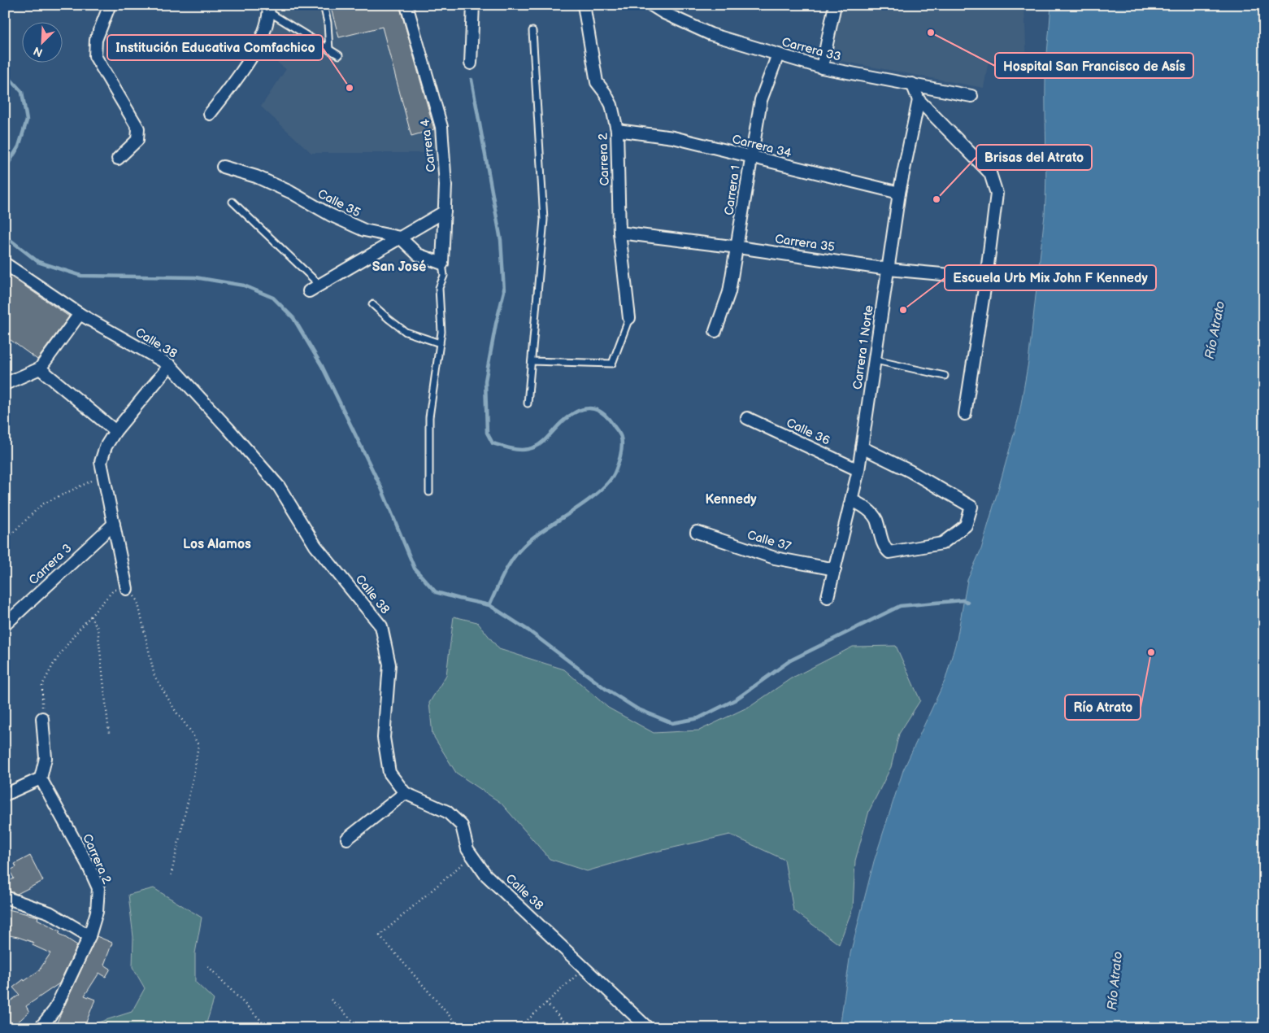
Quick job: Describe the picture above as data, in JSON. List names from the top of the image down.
{
  "streets": {
    "street": [
      "Carrera 33",
      "Carrera 4",
      "Carrera 34",
      "Carrera 2",
      "Carrera 1",
      "Calle 35",
      "Carrera 35",
      "Calle 38",
      "Carrera 1 Norte",
      "Calle 36",
      "Calle 37",
      "Carrera 3"
    ]
  },
  "crossings": [
    ["Carrera 33", "Carrera 1"],
    ["Carrera 34", "Carrera 2"],
    ["Carrera 34", "Carrera 1"],
    ["Carrera 34", "Carrera 1 Norte"],
    ["Carrera 2", "Carrera 35"],
    ["Carrera 1", "Carrera 35"],
    ["Carrera 35", "Carrera 1 Norte"],
    ["Carrera 1 Norte", "Calle 36"],
    ["Carrera 1 Norte", "Calle 37"]
  ],
  "districts": ["San José", "Kennedy", "Los Alamos"],
  "water": ["Río Atrato"],
  "places": [
    "Hospital San Francisco de Asís",
    "Institución Educativa Comfachico",
    "Brisas del Atrato",
    "Escuela Urb Mix John F Kennedy",
    "Río Atrato"
  ],
  "north": "bottom left"
}
